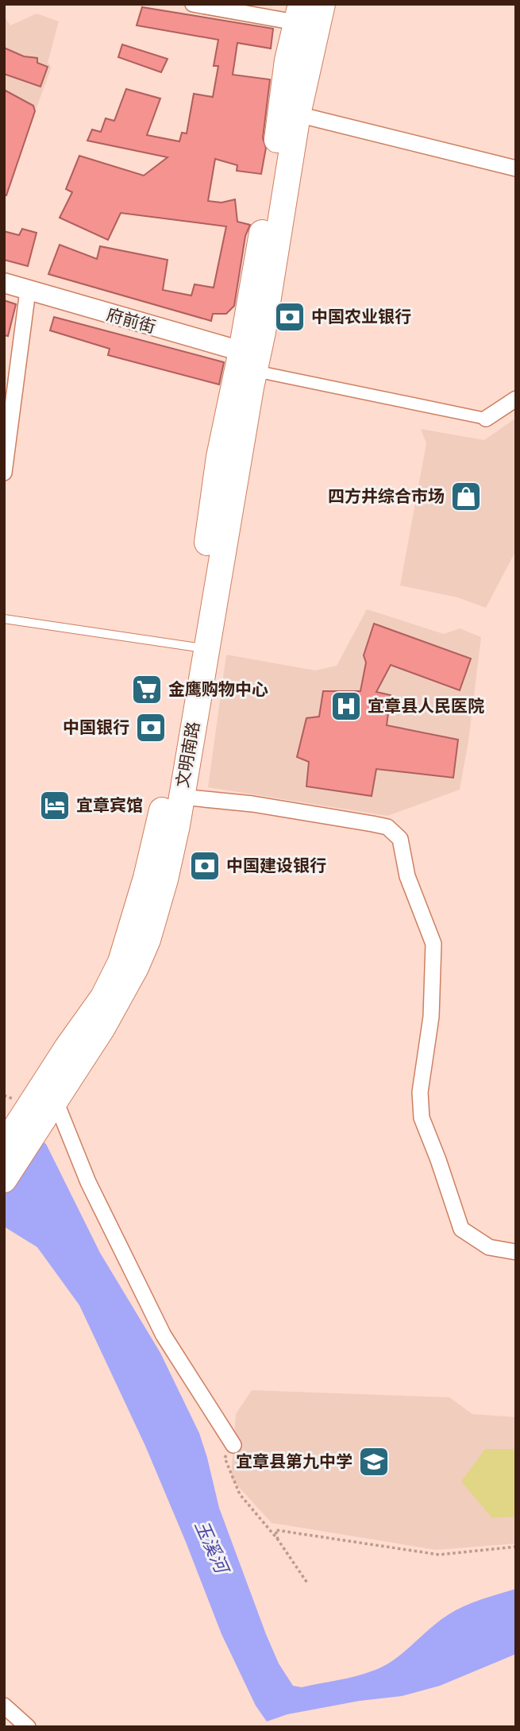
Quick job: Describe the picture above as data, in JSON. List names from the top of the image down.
{
  "streets": {
    "main road": ["文明南路"],
    "street": ["府前街"]
  },
  "crossings": [
    ["府前街", "文明南路"]
  ],
  "water": ["玉溪河"],
  "places": {
    "bank": ["中国农业银行", "中国银行", "中国建设银行"],
    "shop": ["四方井综合市场"],
    "supermarket": ["金鹰购物中心"],
    "hospital": ["宜章县人民医院"],
    "hotel": ["宜章宾馆"],
    "school or university": ["宜章县第九中学"]
  }
}
